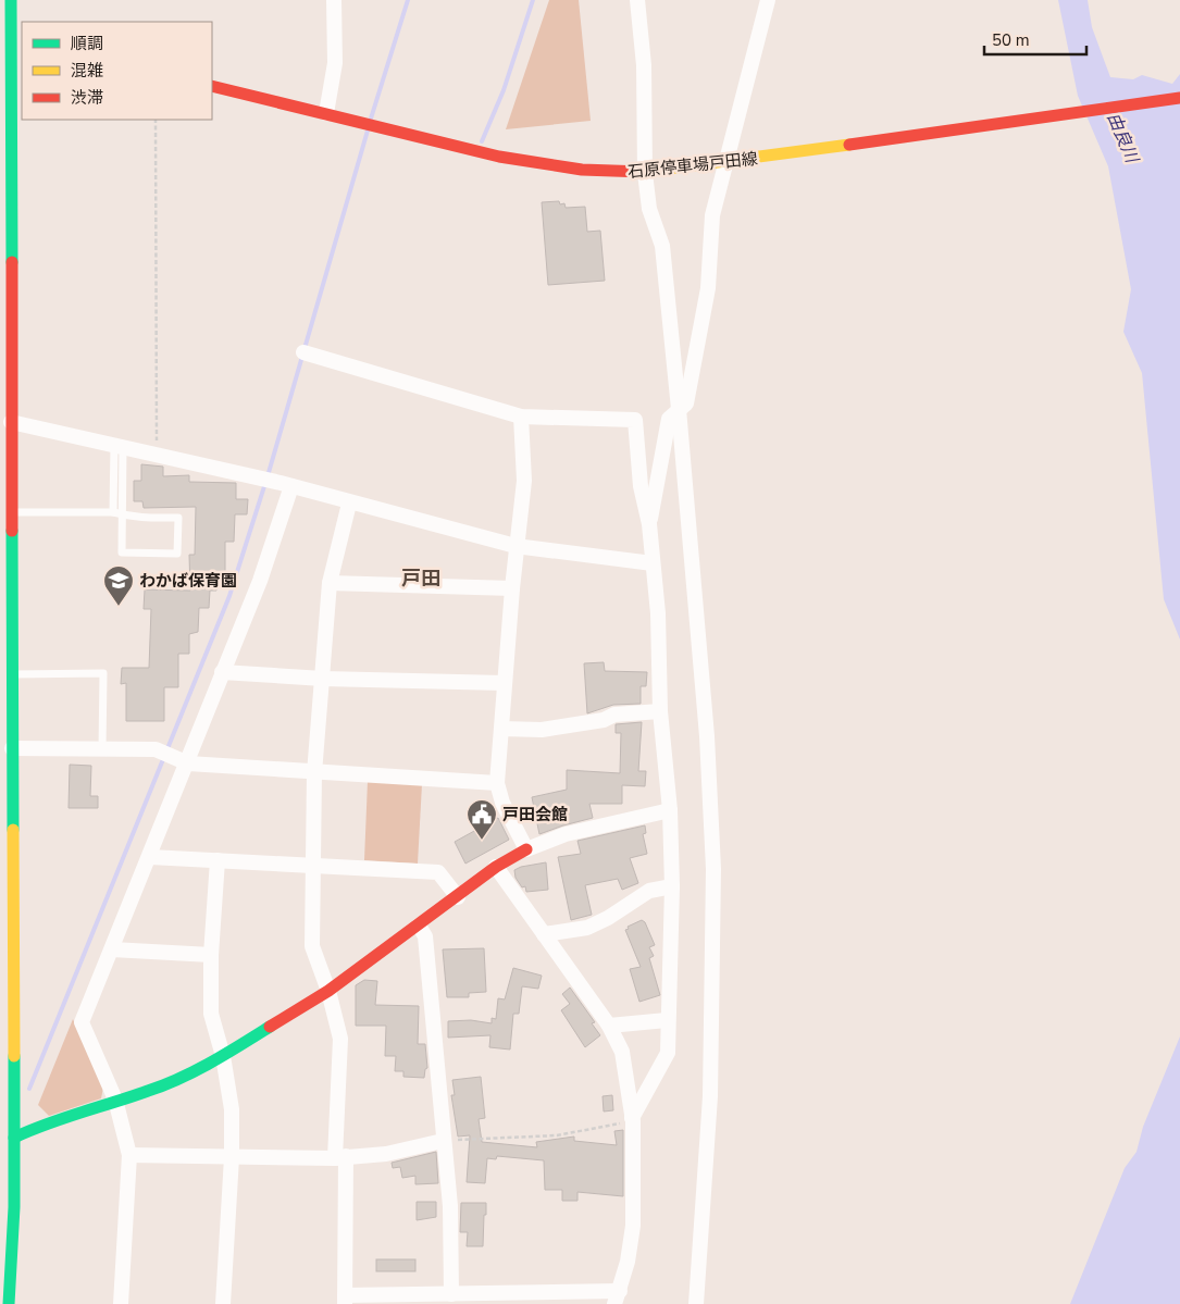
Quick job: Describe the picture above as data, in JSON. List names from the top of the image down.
{
  "streets": {
    "street": ["石原停車場戸田線"]
  },
  "districts": ["戸田"],
  "water": ["由良川"],
  "places": {
    "school or university": ["わかば保育園"],
    "public building": ["戸田会館"]
  },
  "legend": ["順調", "混雑", "渋滞"],
  "scale_bar": "50 m"
}
